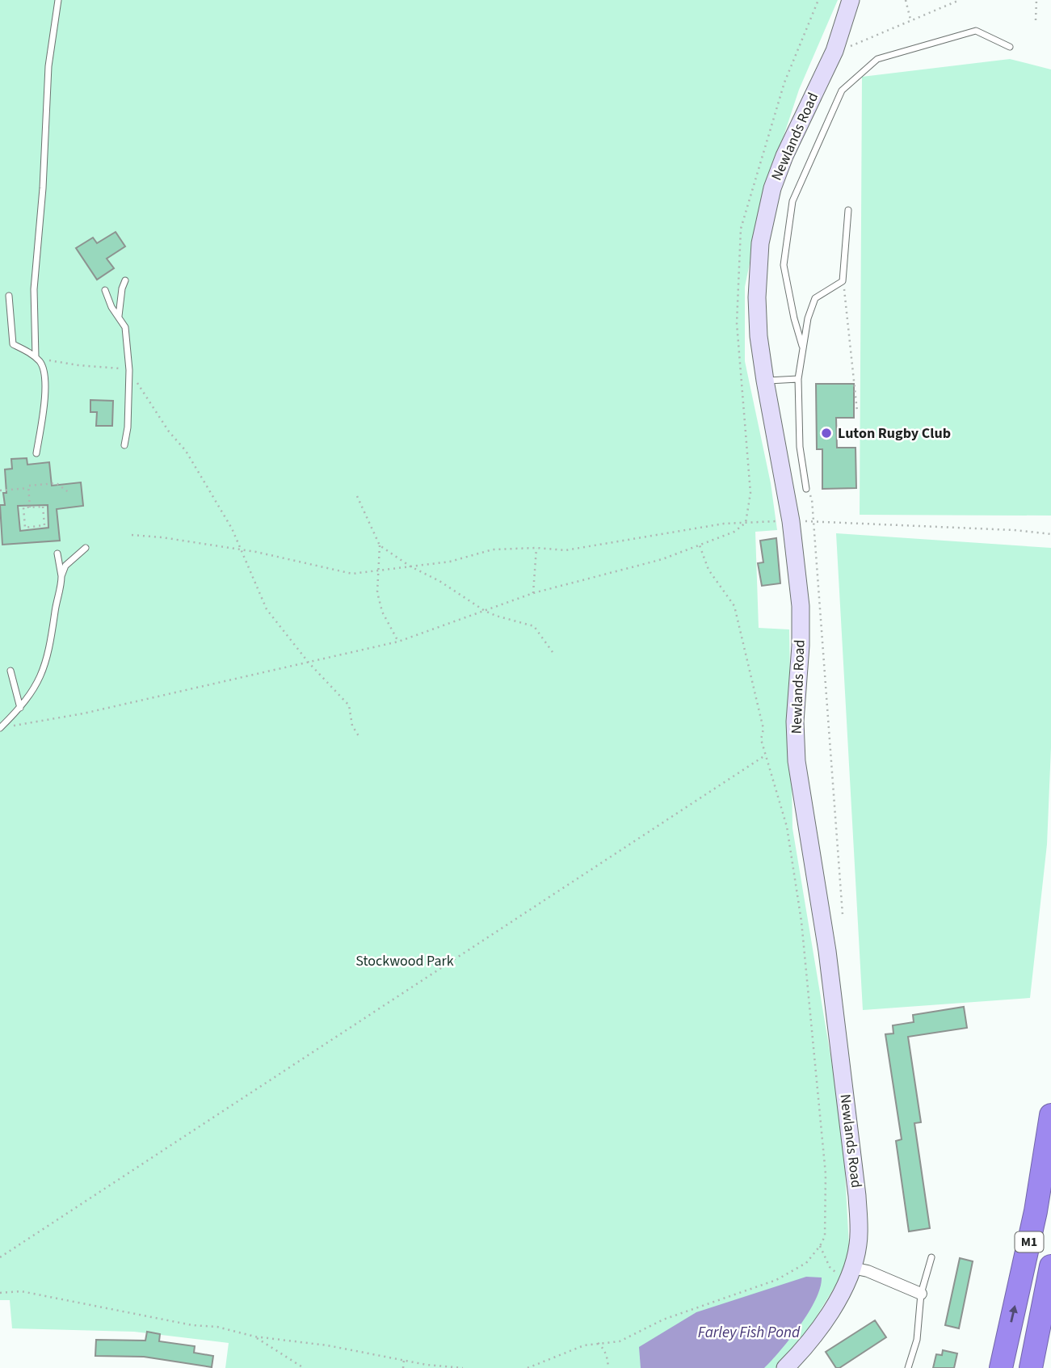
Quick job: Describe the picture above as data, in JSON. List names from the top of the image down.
{
  "streets": {
    "highway": ["M1"],
    "main road": ["Newlands Road"]
  },
  "water": ["Farley Fish Pond"],
  "parks": ["Stockwood Park"],
  "places": ["Luton Rugby Club"]
}
